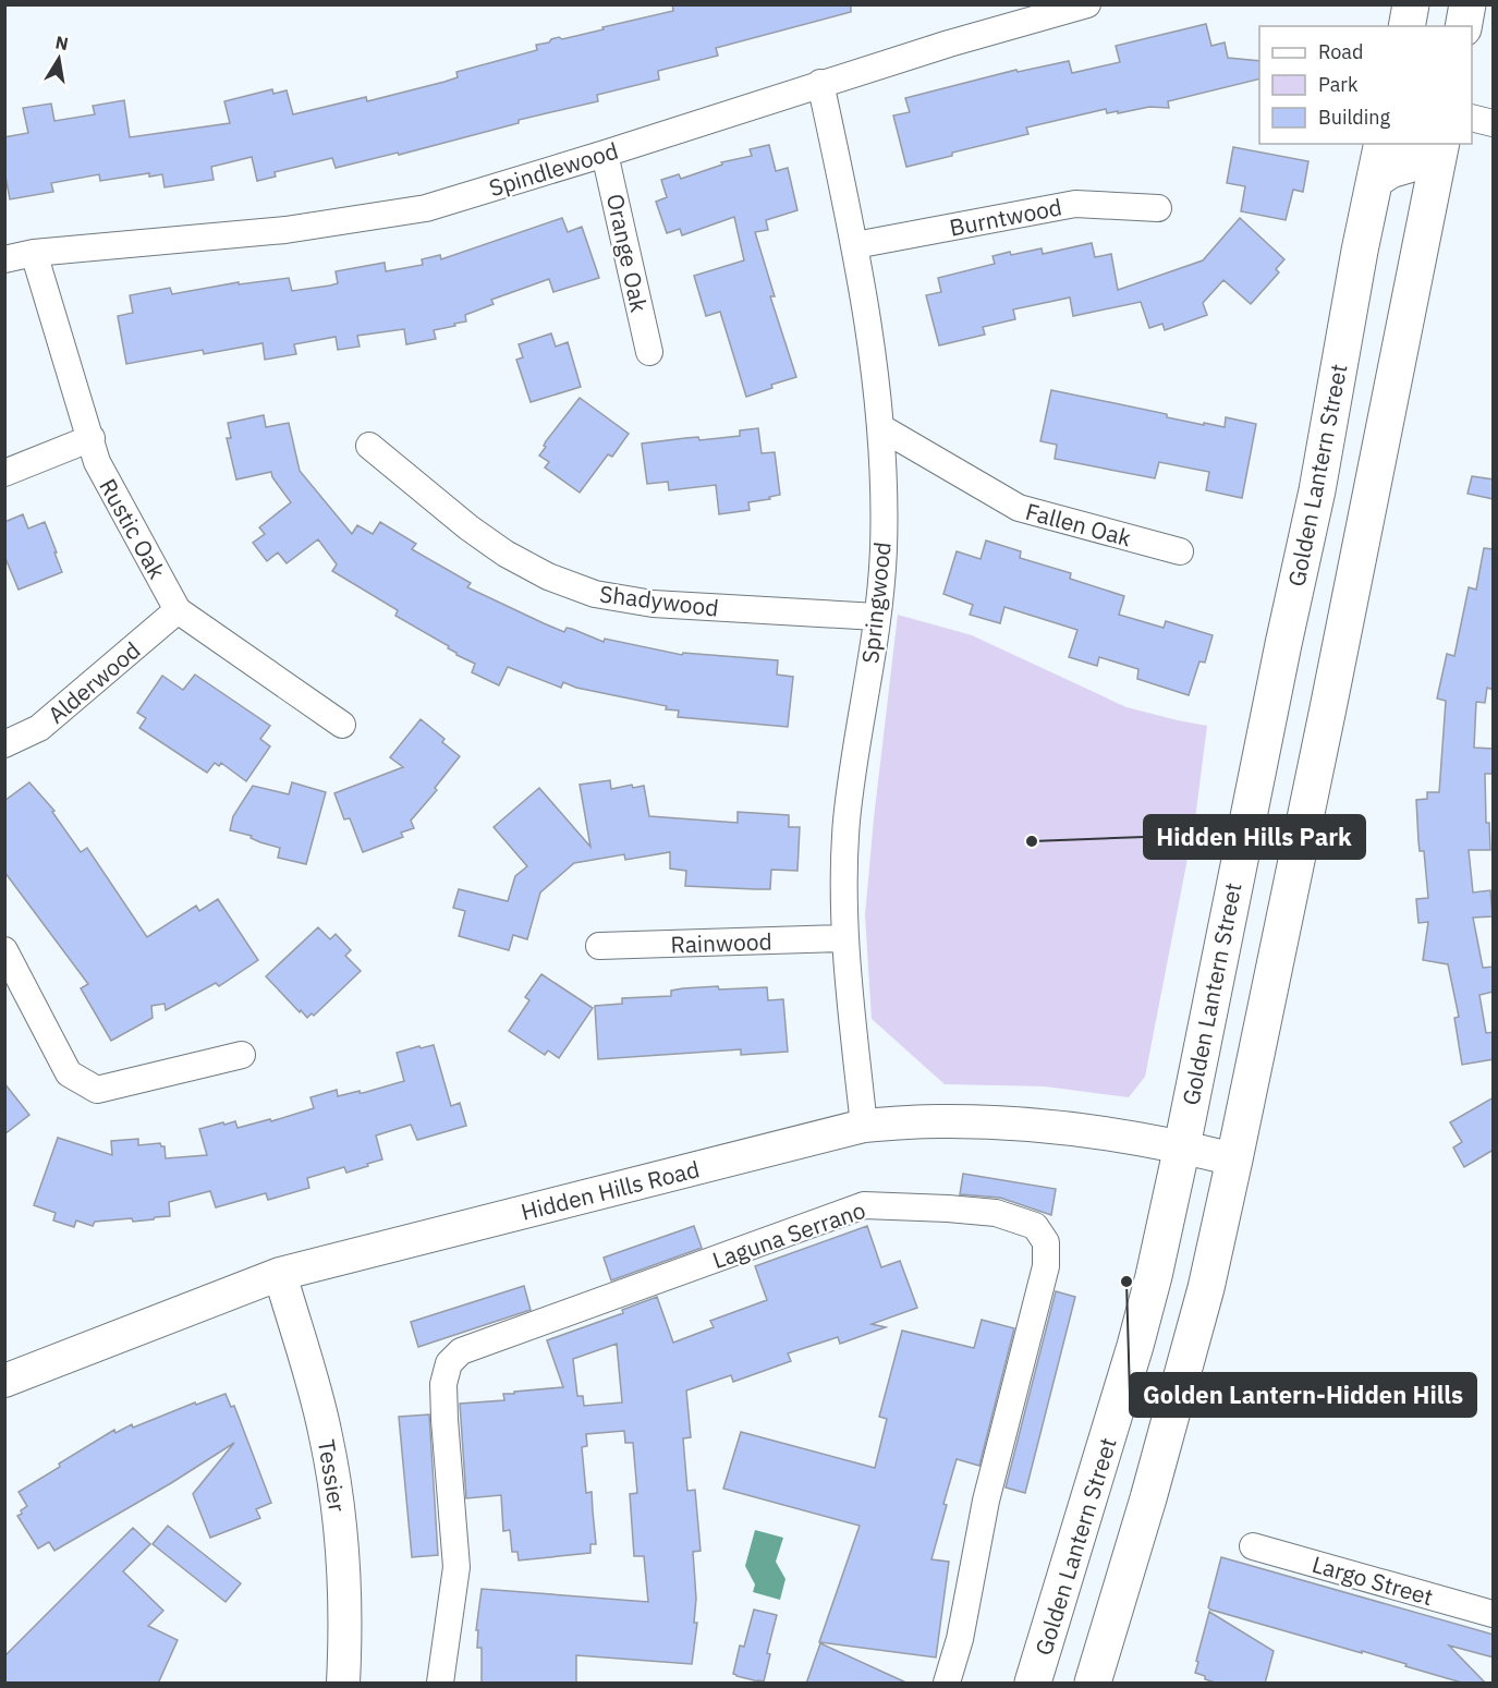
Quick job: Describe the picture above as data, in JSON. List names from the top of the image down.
{
  "streets": {
    "main road": ["Golden Lantern Street"],
    "street": [
      "Spindlewood",
      "Burntwood",
      "Orange Oak",
      "Fallen Oak",
      "Rustic Oak",
      "Shadywood",
      "Springwood",
      "Alderwood",
      "Rainwood",
      "Hidden Hills Road",
      "Laguna Serrano",
      "Tessier",
      "Largo Street"
    ]
  },
  "crossings": [
    ["Spindlewood", "Orange Oak"],
    ["Spindlewood", "Rustic Oak"],
    ["Spindlewood", "Springwood"],
    ["Burntwood", "Springwood"],
    ["Golden Lantern Street", "Hidden Hills Road"],
    ["Fallen Oak", "Springwood"],
    ["Rustic Oak", "Alderwood"],
    ["Shadywood", "Springwood"],
    ["Springwood", "Rainwood"],
    ["Springwood", "Hidden Hills Road"],
    ["Hidden Hills Road", "Tessier"]
  ],
  "places": ["Hidden Hills Park", "Golden Lantern-Hidden Hills"],
  "legend": ["Road", "Park", "Building"],
  "north": "top"
}
